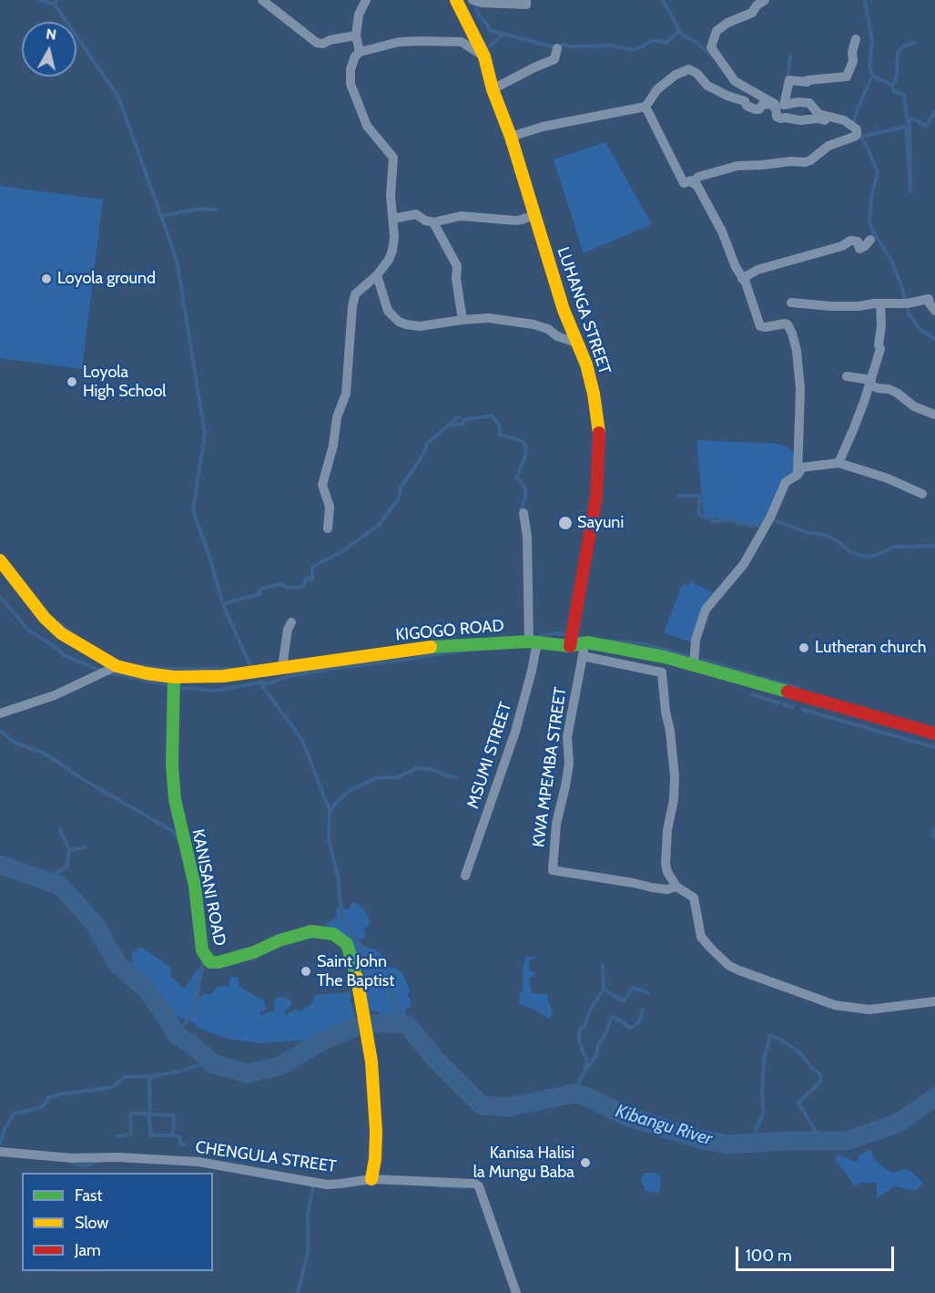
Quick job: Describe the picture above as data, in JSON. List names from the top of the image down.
{
  "streets": {
    "street": [
      "LUHANGA STREET",
      "KIGOGO ROAD",
      "MSUMI STREET",
      "KWA MPEMBA STREET",
      "KANISANI ROAD",
      "CHENGULA STREET"
    ]
  },
  "crossings": [
    ["LUHANGA STREET", "KIGOGO ROAD"],
    ["KIGOGO ROAD", "MSUMI STREET"],
    ["KIGOGO ROAD", "KWA MPEMBA STREET"],
    ["KIGOGO ROAD", "KANISANI ROAD"],
    ["KANISANI ROAD", "CHENGULA STREET"]
  ],
  "water": ["Kibangu River"],
  "places": [
    "Loyola ground",
    "Loyola High School",
    "Sayuni",
    "Lutheran church",
    "Saint John The Baptist",
    "Kanisa Halisi la Mungu Baba"
  ],
  "legend": ["Fast", "Slow", "Jam"],
  "scale_bar": "100 m",
  "north": "top"
}
